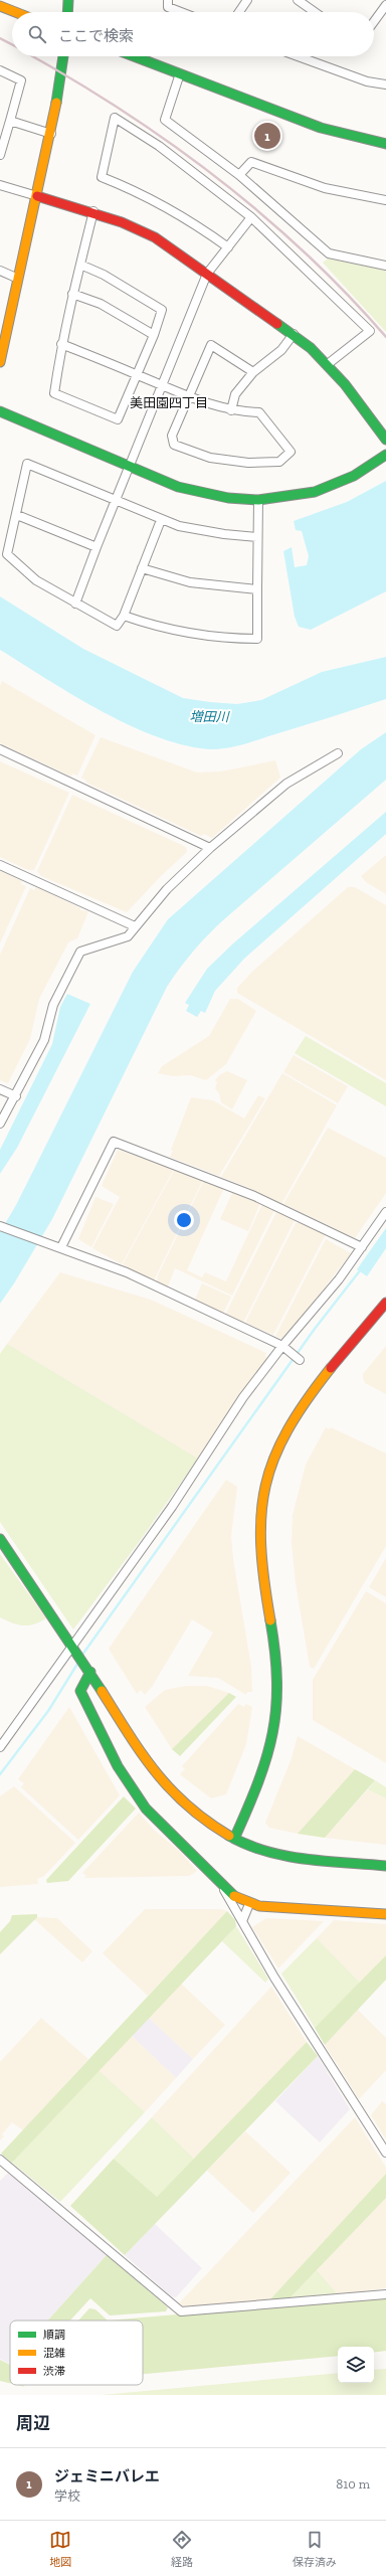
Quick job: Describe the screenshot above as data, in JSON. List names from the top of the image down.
{
  "districts": ["美田園四丁目"],
  "water": ["増田川"],
  "legend": ["順調", "混雑", "渋滞"],
  "page": {
    "search": "ここで検索",
    "pins": "1",
    "heading": "周辺",
    "list": [
      {
        "mark": "1",
        "name": "ジェミニバレエ",
        "note": "学校",
        "value": "810 m"
      }
    ],
    "nav": ["地図", "経路", "保存済み"]
  }
}
